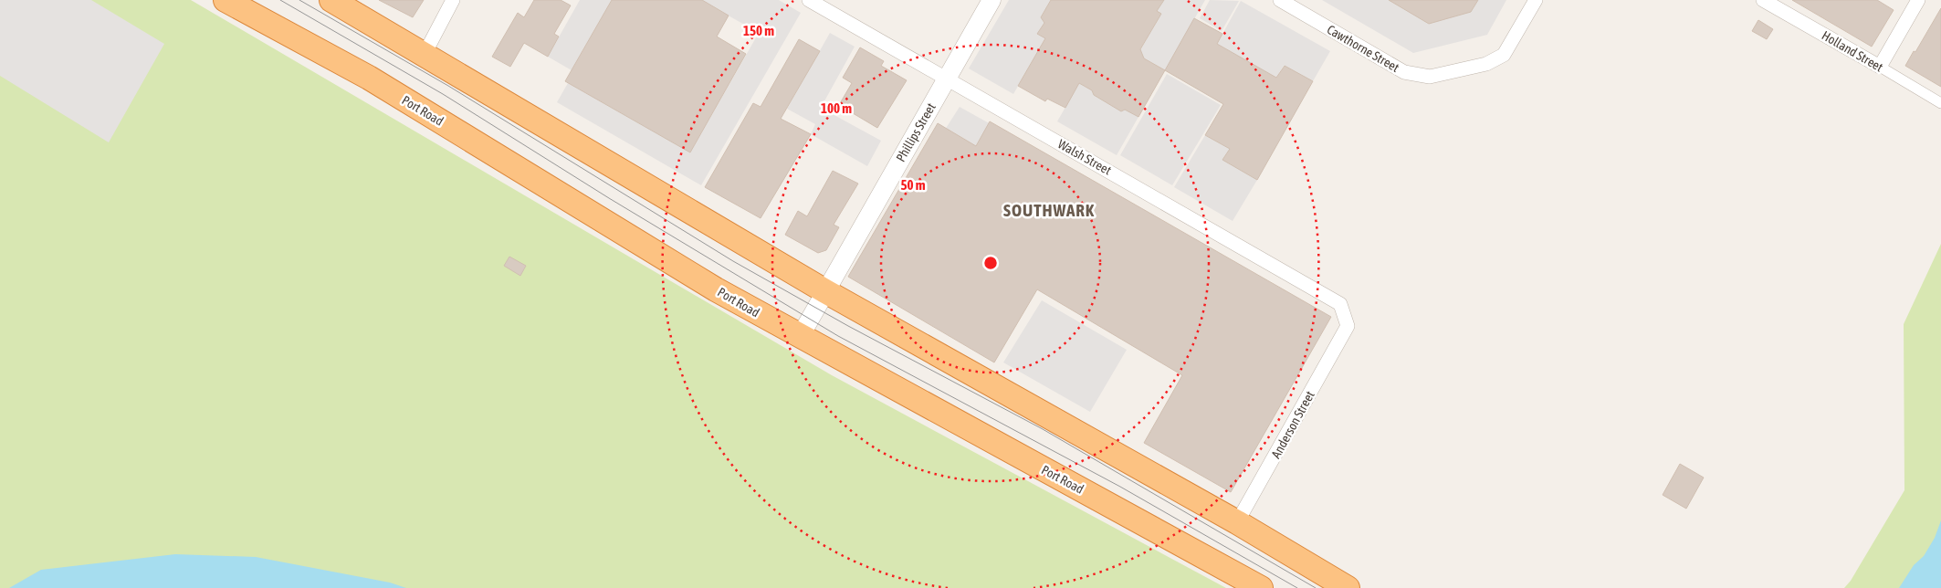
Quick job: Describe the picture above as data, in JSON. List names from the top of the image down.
{
  "streets": {
    "highway": ["Port Road"],
    "street": [
      "Cawthorne Street",
      "Holland Street",
      "Phillips Street",
      "Walsh Street",
      "Anderson Street"
    ]
  },
  "crossings": [
    ["Port Road", "Phillips Street"],
    ["Phillips Street", "Walsh Street"],
    ["Walsh Street", "Anderson Street"]
  ],
  "districts": ["SOUTHWARK"],
  "rings": ["150 m", "100 m", "50 m"]
}
